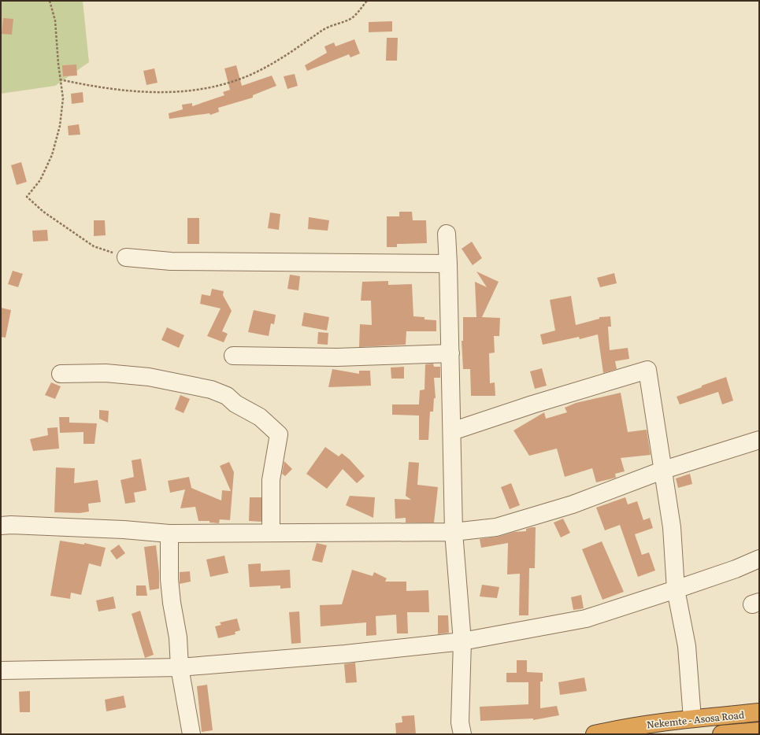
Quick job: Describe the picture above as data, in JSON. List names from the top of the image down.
{
  "streets": {
    "highway": ["Nekemte - Asosa Road"]
  }
}
